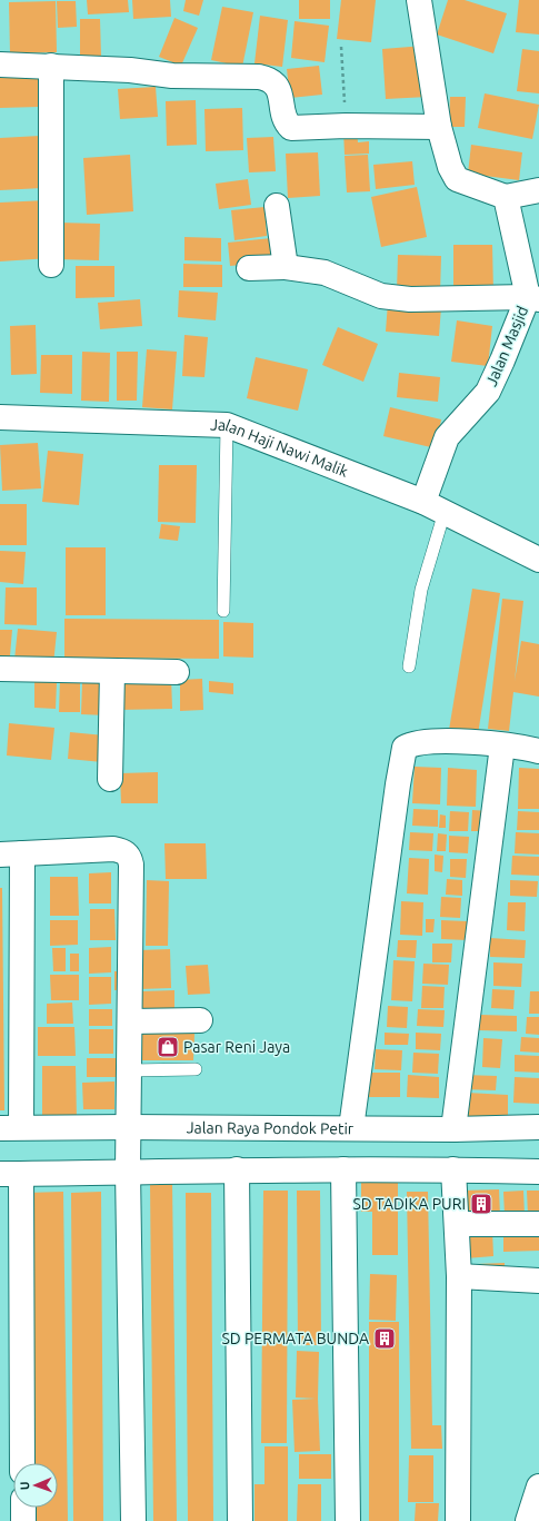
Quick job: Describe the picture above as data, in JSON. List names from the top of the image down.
{
  "streets": {
    "street": ["Jalan Masjid", "Jalan Haji Nawi Malik", "Jalan Raya Pondok Petir"]
  },
  "crossings": [
    ["Jalan Masjid", "Jalan Haji Nawi Malik"]
  ],
  "places": {
    "shop": ["Pasar Reni Jaya"],
    "building": ["SD TADIKA PURI", "SD PERMATA BUNDA"]
  },
  "north": "left"
}
